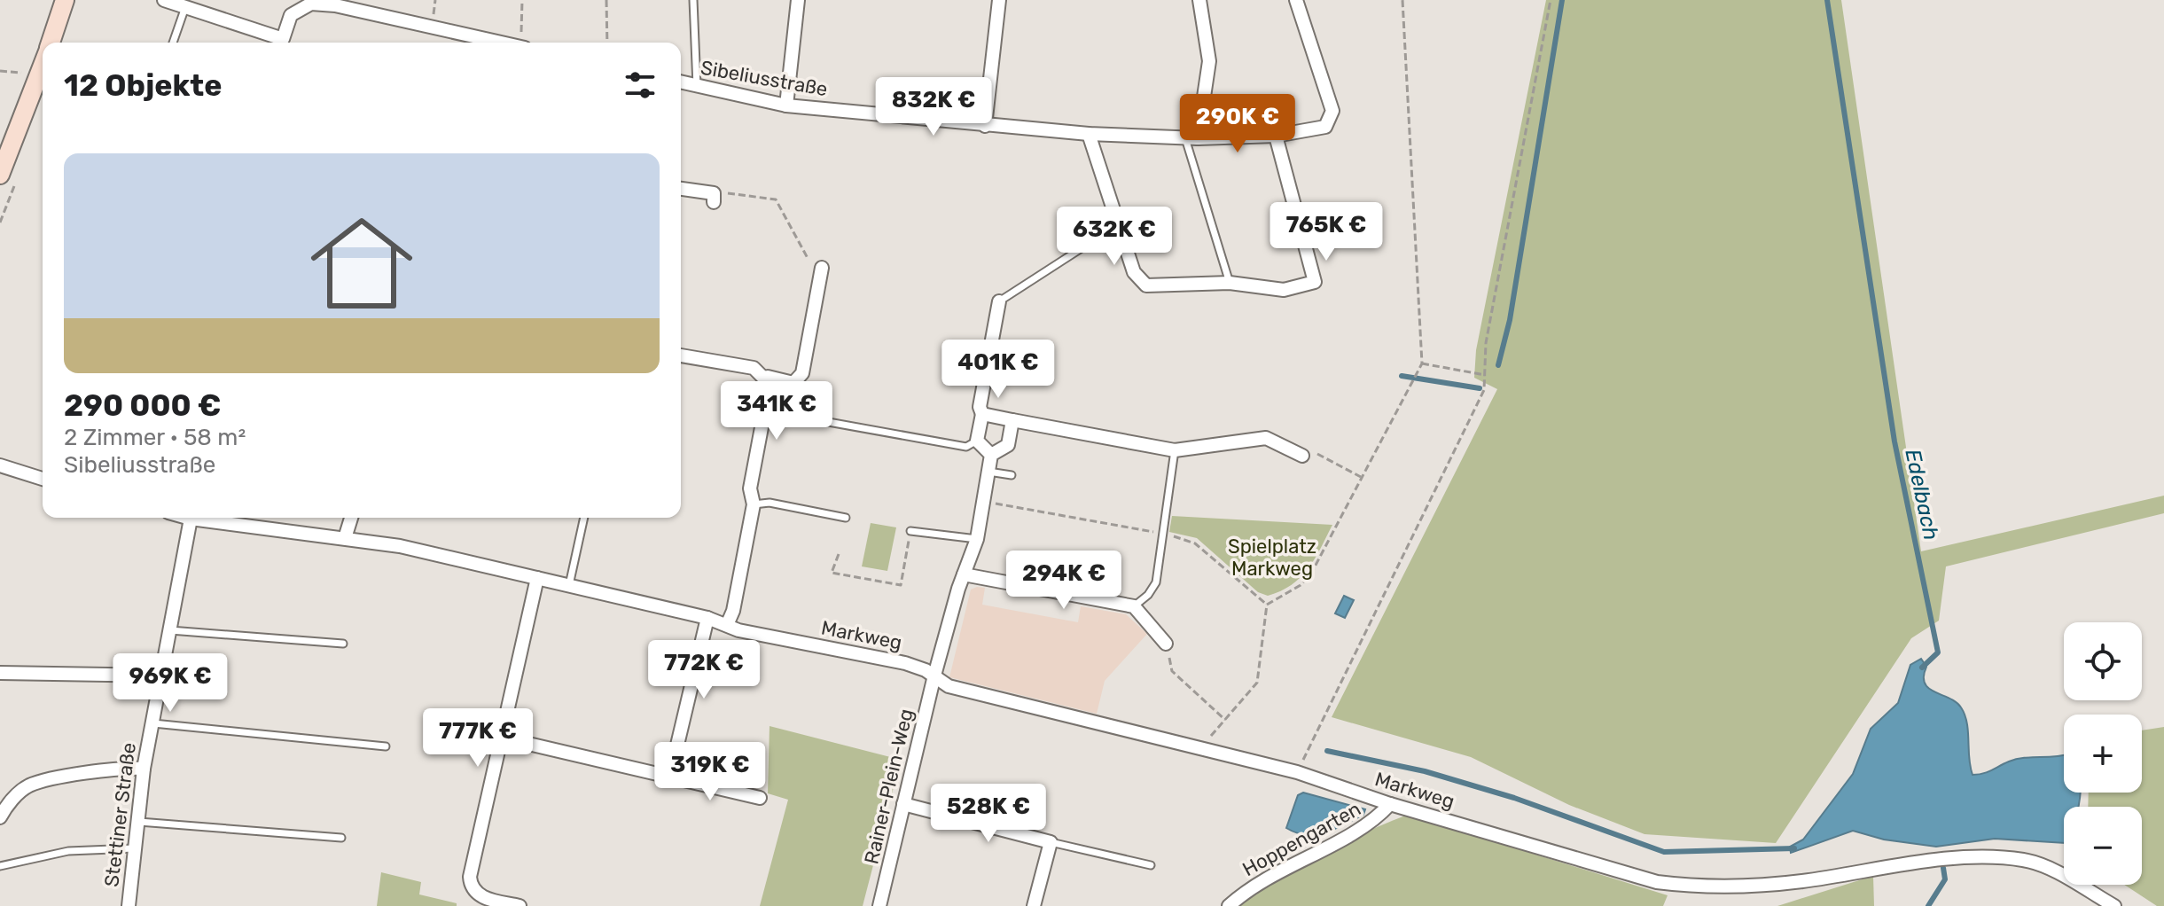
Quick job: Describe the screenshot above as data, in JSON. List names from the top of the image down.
{
  "streets": {
    "street": [
      "Sibeliusstraße",
      "Markweg",
      "Rainer-Plein-Weg",
      "Stettiner Straße",
      "Hoppengarten"
    ]
  },
  "crossings": [
    ["Markweg", "Rainer-Plein-Weg"],
    ["Markweg", "Stettiner Straße"],
    ["Markweg", "Hoppengarten"]
  ],
  "water": ["Edelbach"],
  "parks": ["Spielplatz Markweg"],
  "page": {
    "heading": "12 Objekte",
    "price": [
      "832K €",
      "290K €",
      "765K €",
      "632K €",
      "401K €",
      "341K €",
      "294K €",
      "772K €",
      "969K €",
      "777K €",
      "319K €",
      "528K €"
    ],
    "list": [
      {
        "name": "290 000 €",
        "note": "2 Zimmer · 58 m² · Sibeliusstraße"
      }
    ],
    "map_buttons": ["+", "−"]
  }
}
